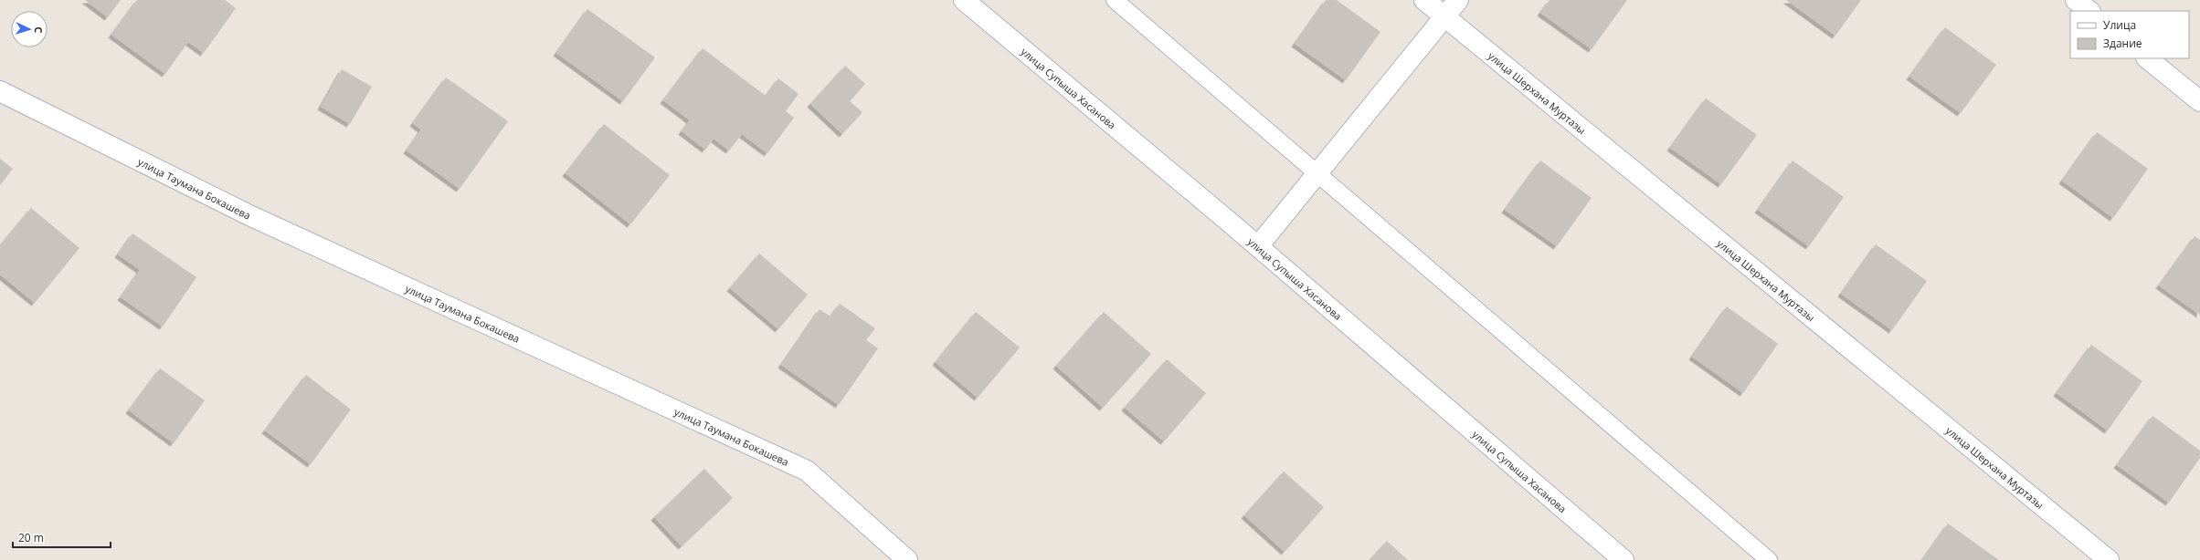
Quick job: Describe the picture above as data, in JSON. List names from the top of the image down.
{
  "streets": {
    "street": ["улица Супыша Хасанова", "улица Шерхана Муртазы", "улица Таумана Бокашева"]
  },
  "legend": ["Улица", "Здание"],
  "scale_bar": "20 m",
  "north": "right"
}
